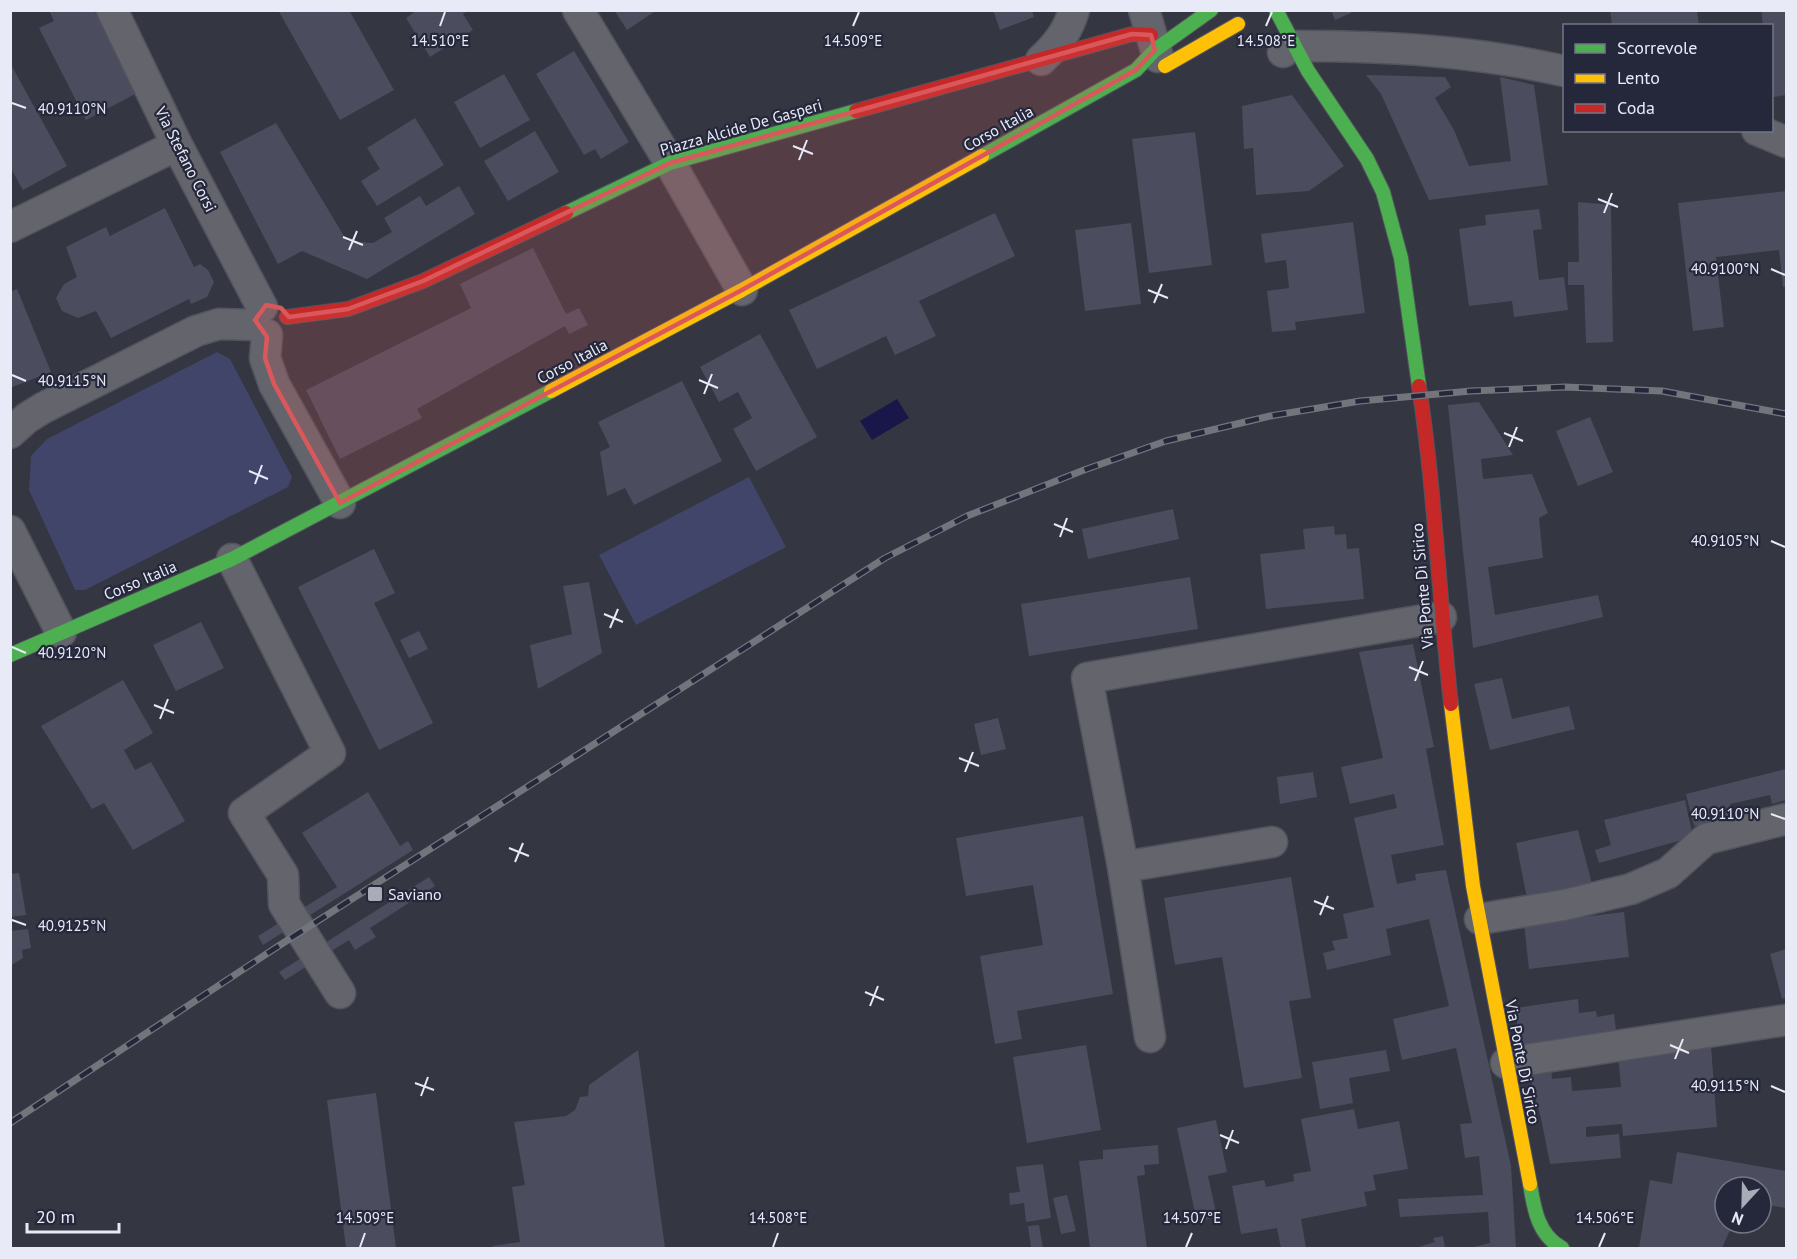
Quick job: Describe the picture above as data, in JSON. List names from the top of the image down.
{
  "streets": {
    "street": [
      "Piazza Alcide De Gasperi",
      "Corso Italia",
      "Via Stefano Corsi",
      "Via Ponte Di Sirico"
    ]
  },
  "crossings": [
    ["Piazza Alcide De Gasperi", "Corso Italia"],
    ["Piazza Alcide De Gasperi", "Via Stefano Corsi"],
    ["Corso Italia", "Via Stefano Corsi"]
  ],
  "places": {
    "transit": ["Saviano"]
  },
  "legend": ["Scorrevole", "Lento", "Coda"],
  "scale_bar": "20 m",
  "north": "bottom",
  "coordinates": [
    "14.510°E",
    "14.508°E",
    "14.509°E",
    "40.9110°N",
    "40.9100°N",
    "40.9115°N",
    "40.9105°N",
    "40.9120°N",
    "40.9125°N",
    "14.507°E",
    "14.506°E"
  ]
}
